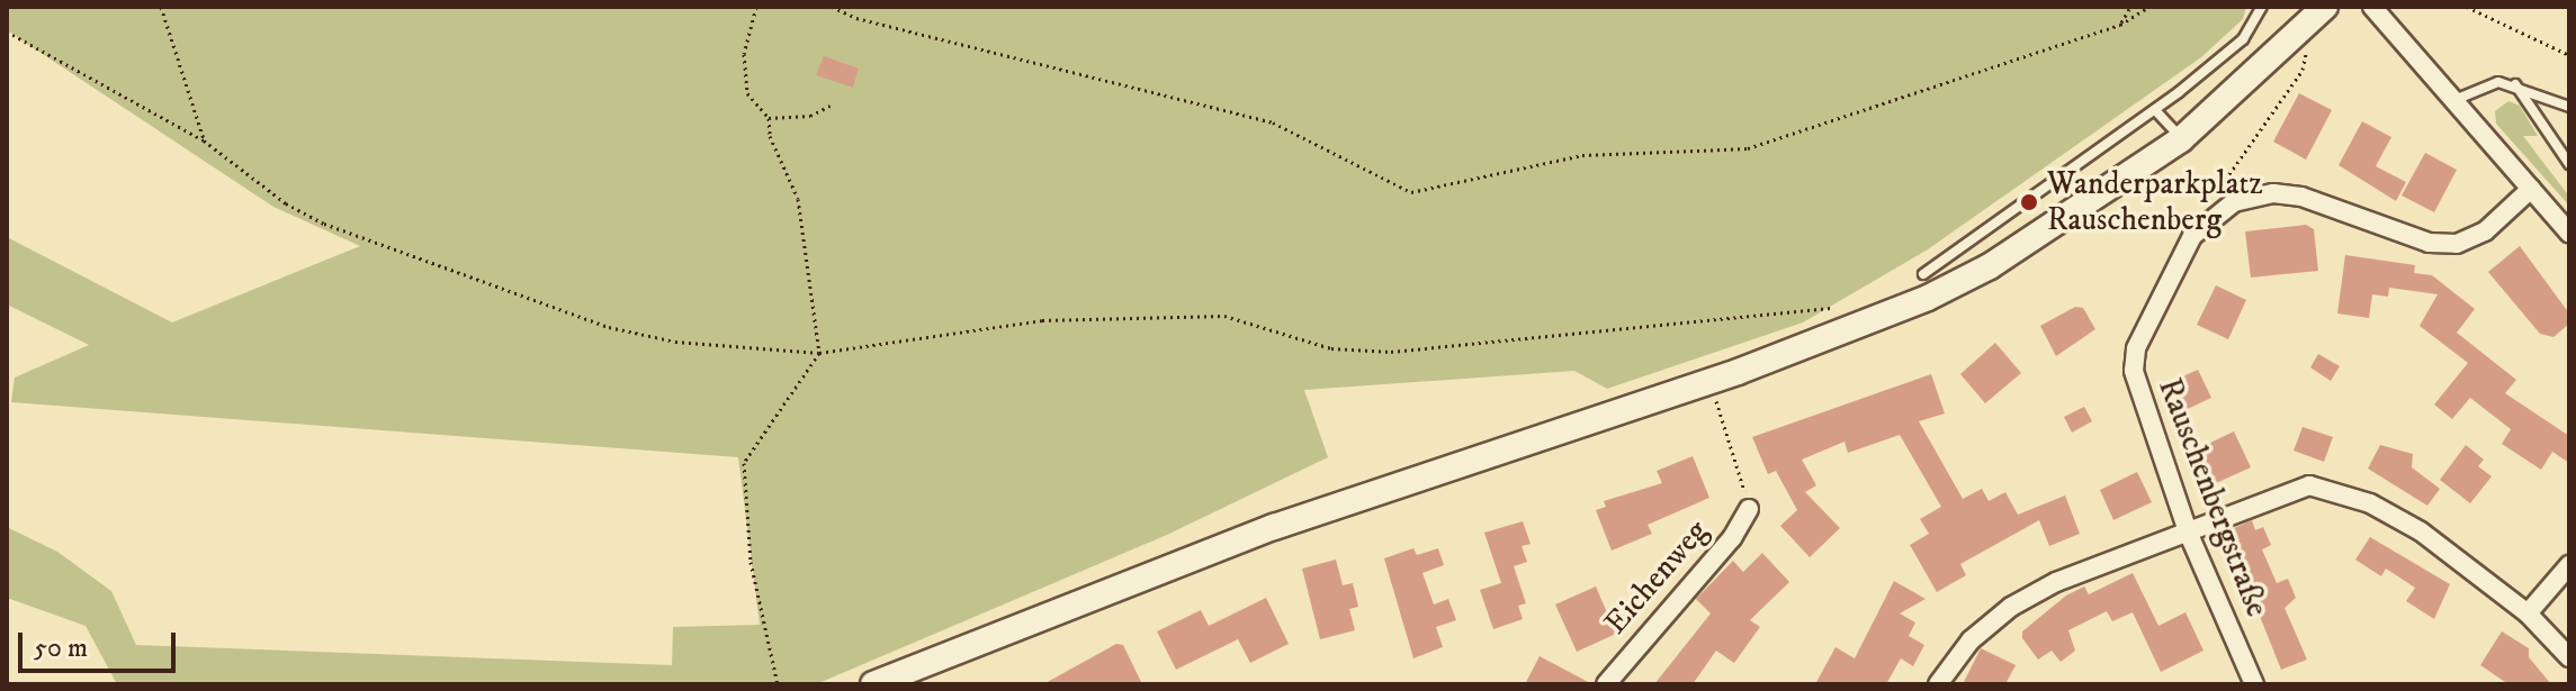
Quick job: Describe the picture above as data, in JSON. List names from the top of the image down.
{
  "streets": {
    "street": ["Rauschenbergstraße", "Eichenweg"]
  },
  "places": ["Wanderparkplatz Rauschenberg"],
  "scale_bar": "50 m"
}
